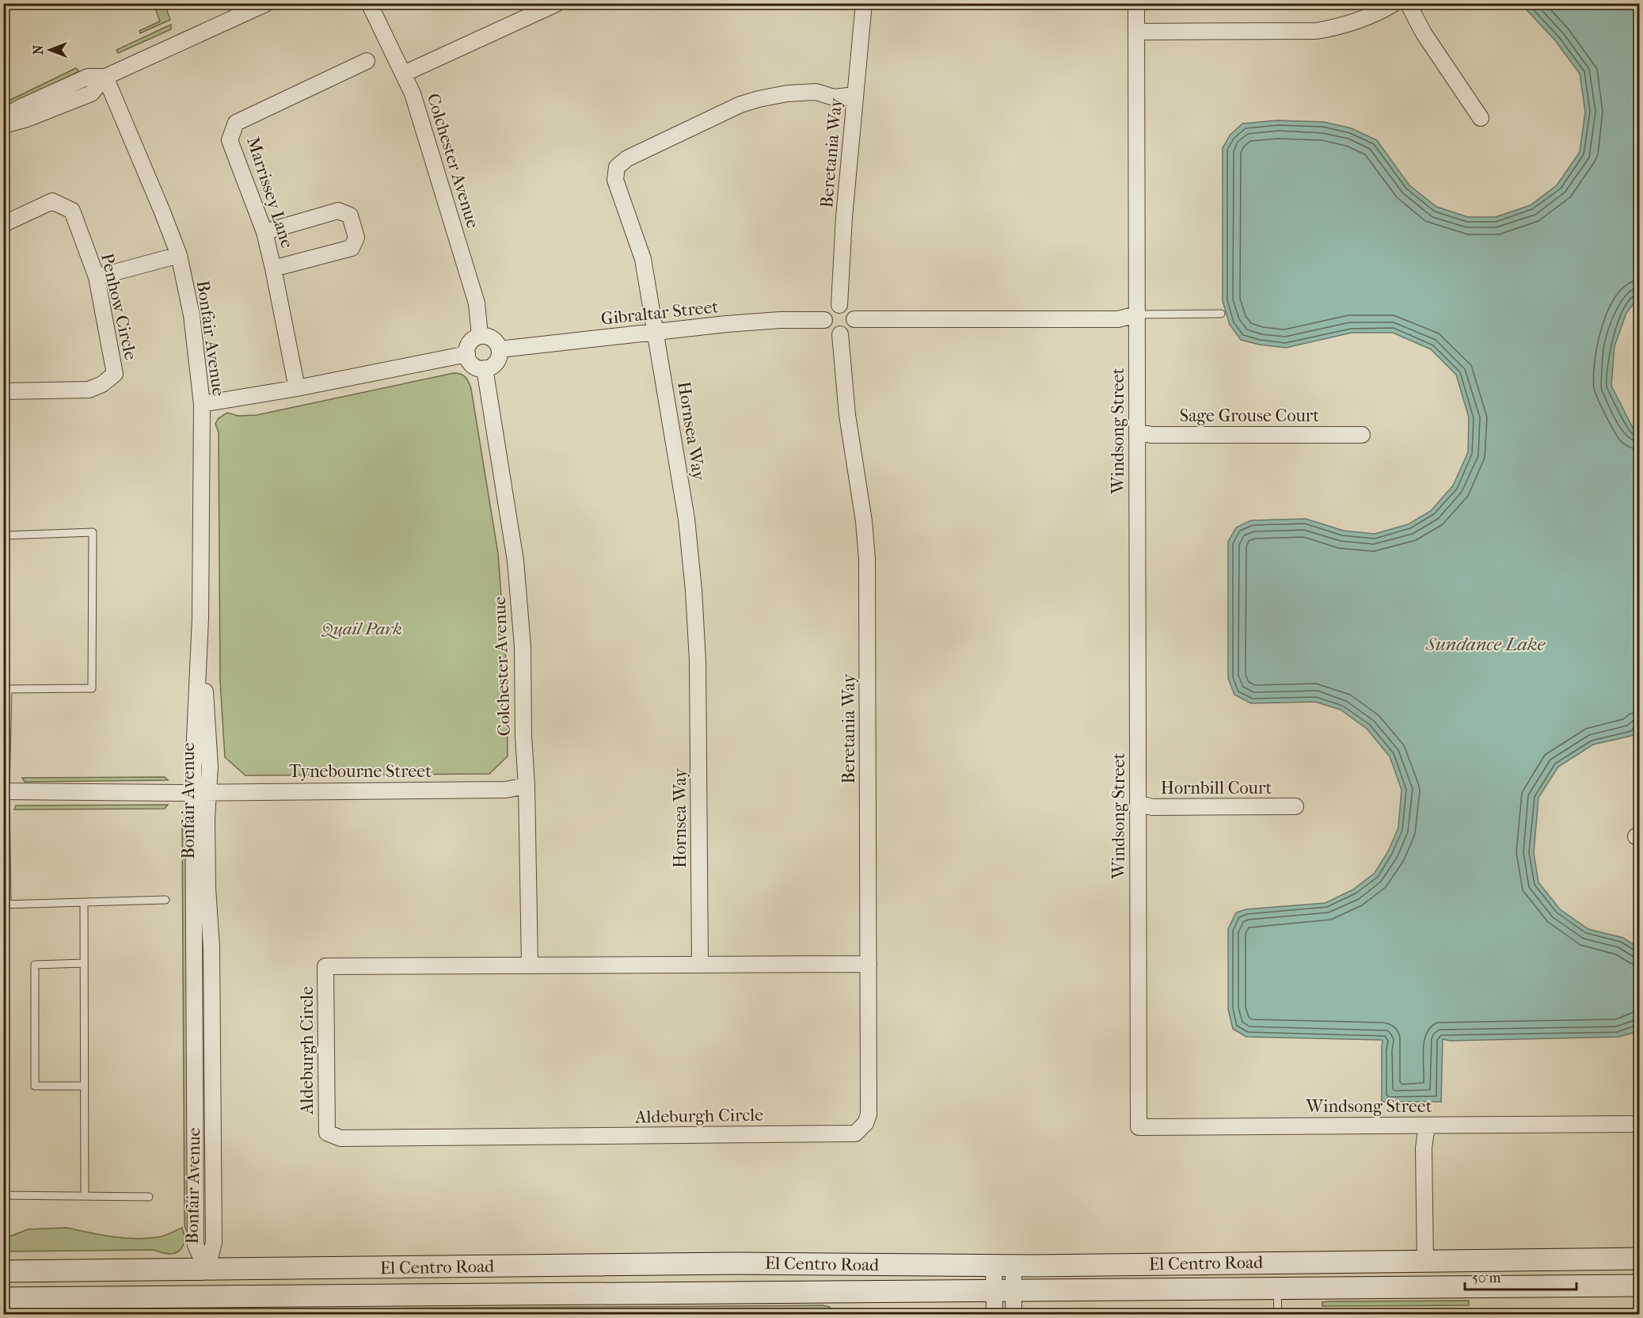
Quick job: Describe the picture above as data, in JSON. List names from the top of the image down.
{
  "streets": {
    "main road": ["El Centro Road"],
    "street": [
      "Beretania Way",
      "Colchester Avenue",
      "Marrissey Lane",
      "Penhow Circle",
      "Gibraltar Street",
      "Bonfair Avenue",
      "Sage Grouse Court",
      "Hornsea Way",
      "Windsong Street",
      "Tynebourne Street",
      "Hornbill Court",
      "Aldeburgh Circle"
    ]
  },
  "crossings": [
    ["Beretania Way", "Gibraltar Street"],
    ["Beretania Way", "Hornsea Way"],
    ["Beretania Way", "Aldeburgh Circle"],
    ["Colchester Avenue", "Gibraltar Street"],
    ["Colchester Avenue", "Tynebourne Street"],
    ["Colchester Avenue", "Aldeburgh Circle"],
    ["Gibraltar Street", "Hornsea Way"],
    ["Bonfair Avenue", "Tynebourne Street"],
    ["Bonfair Avenue", "El Centro Road"],
    ["Sage Grouse Court", "Windsong Street"],
    ["Hornsea Way", "Aldeburgh Circle"],
    ["Windsong Street", "Hornbill Court"]
  ],
  "water": ["Sundance Lake"],
  "parks": ["Quail Park"],
  "scale_bar": "50 m",
  "north": "left"
}
